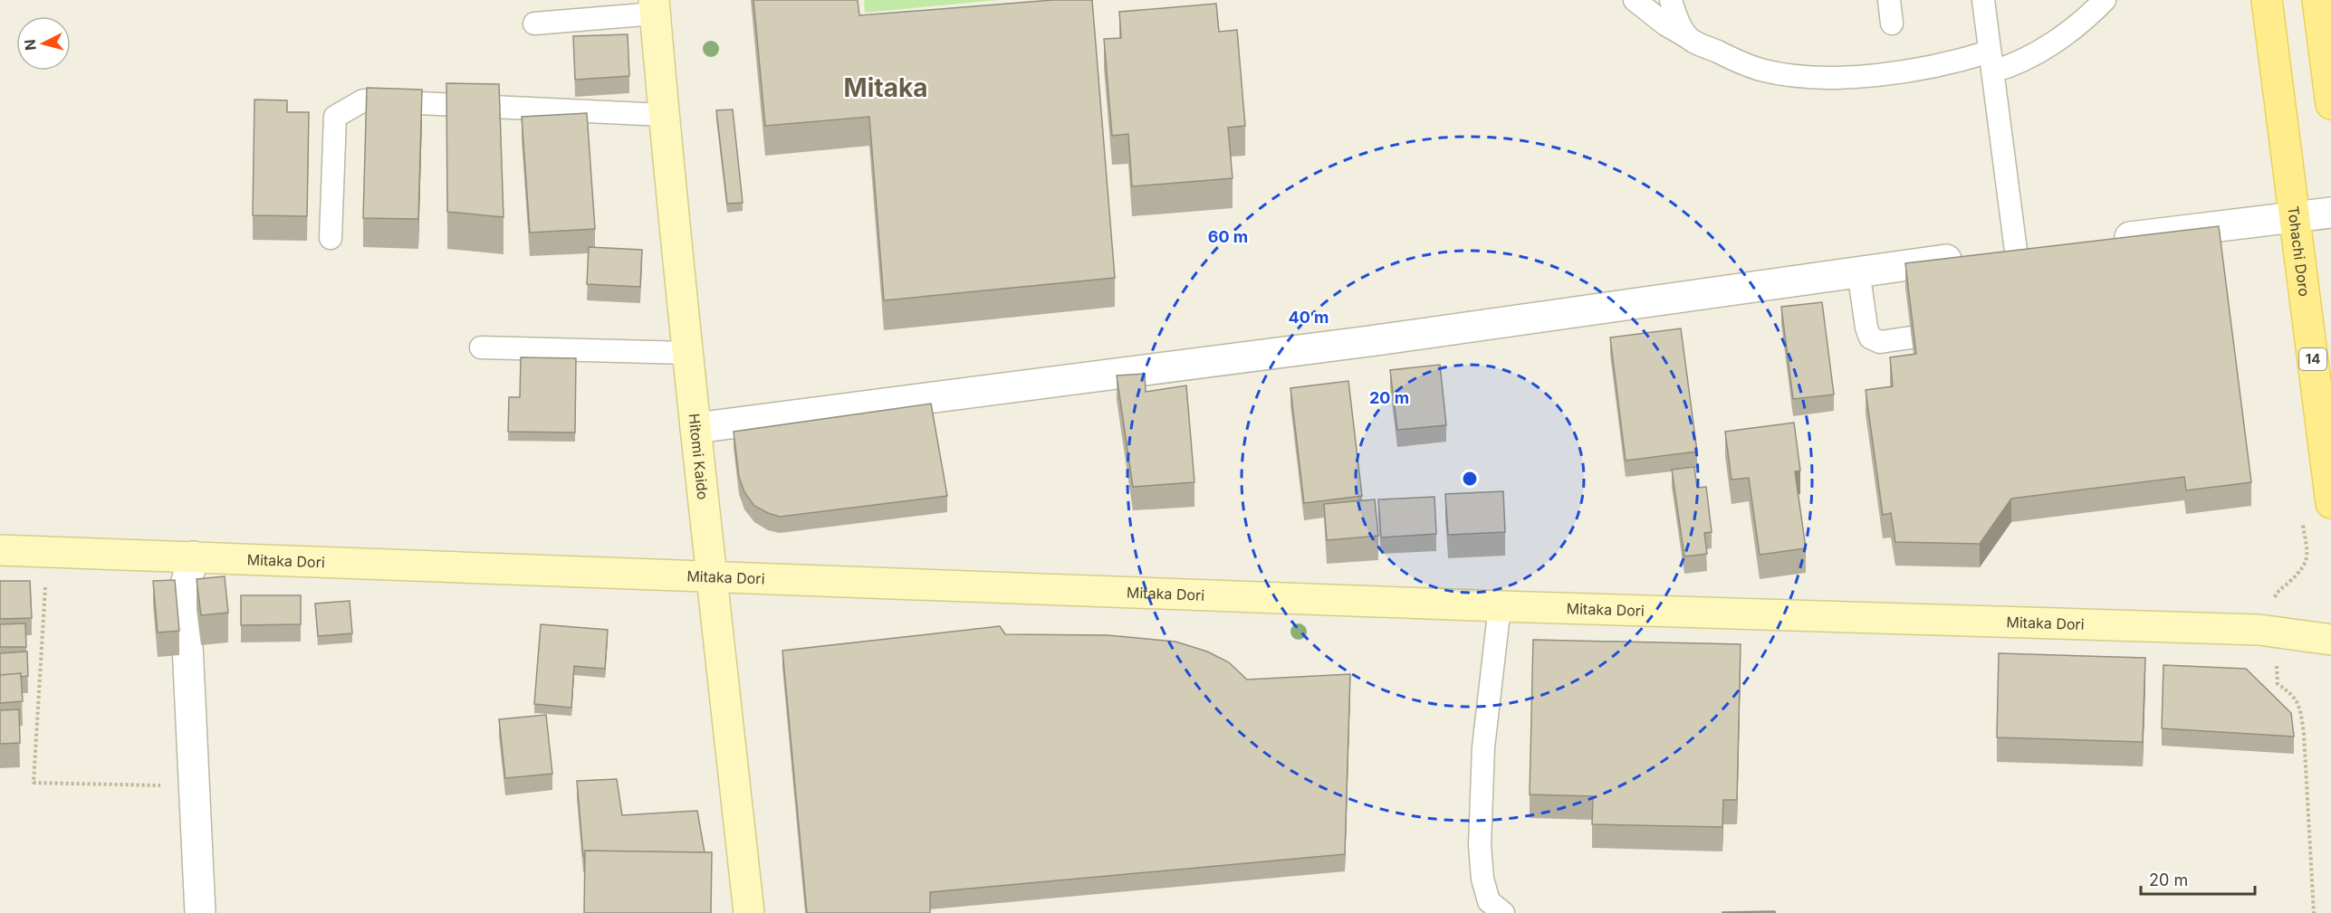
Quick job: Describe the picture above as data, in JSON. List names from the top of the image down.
{
  "streets": {
    "main road": [
      "Tohachi Doro",
      "14",
      "Hitomi Kaido",
      "Mitaka Dori"
    ]
  },
  "crossings": [
    ["Hitomi Kaido", "Mitaka Dori"]
  ],
  "districts": ["Mitaka"],
  "scale_bar": "20 m",
  "north": "left",
  "rings": ["60 m", "40 m", "20 m"]
}
